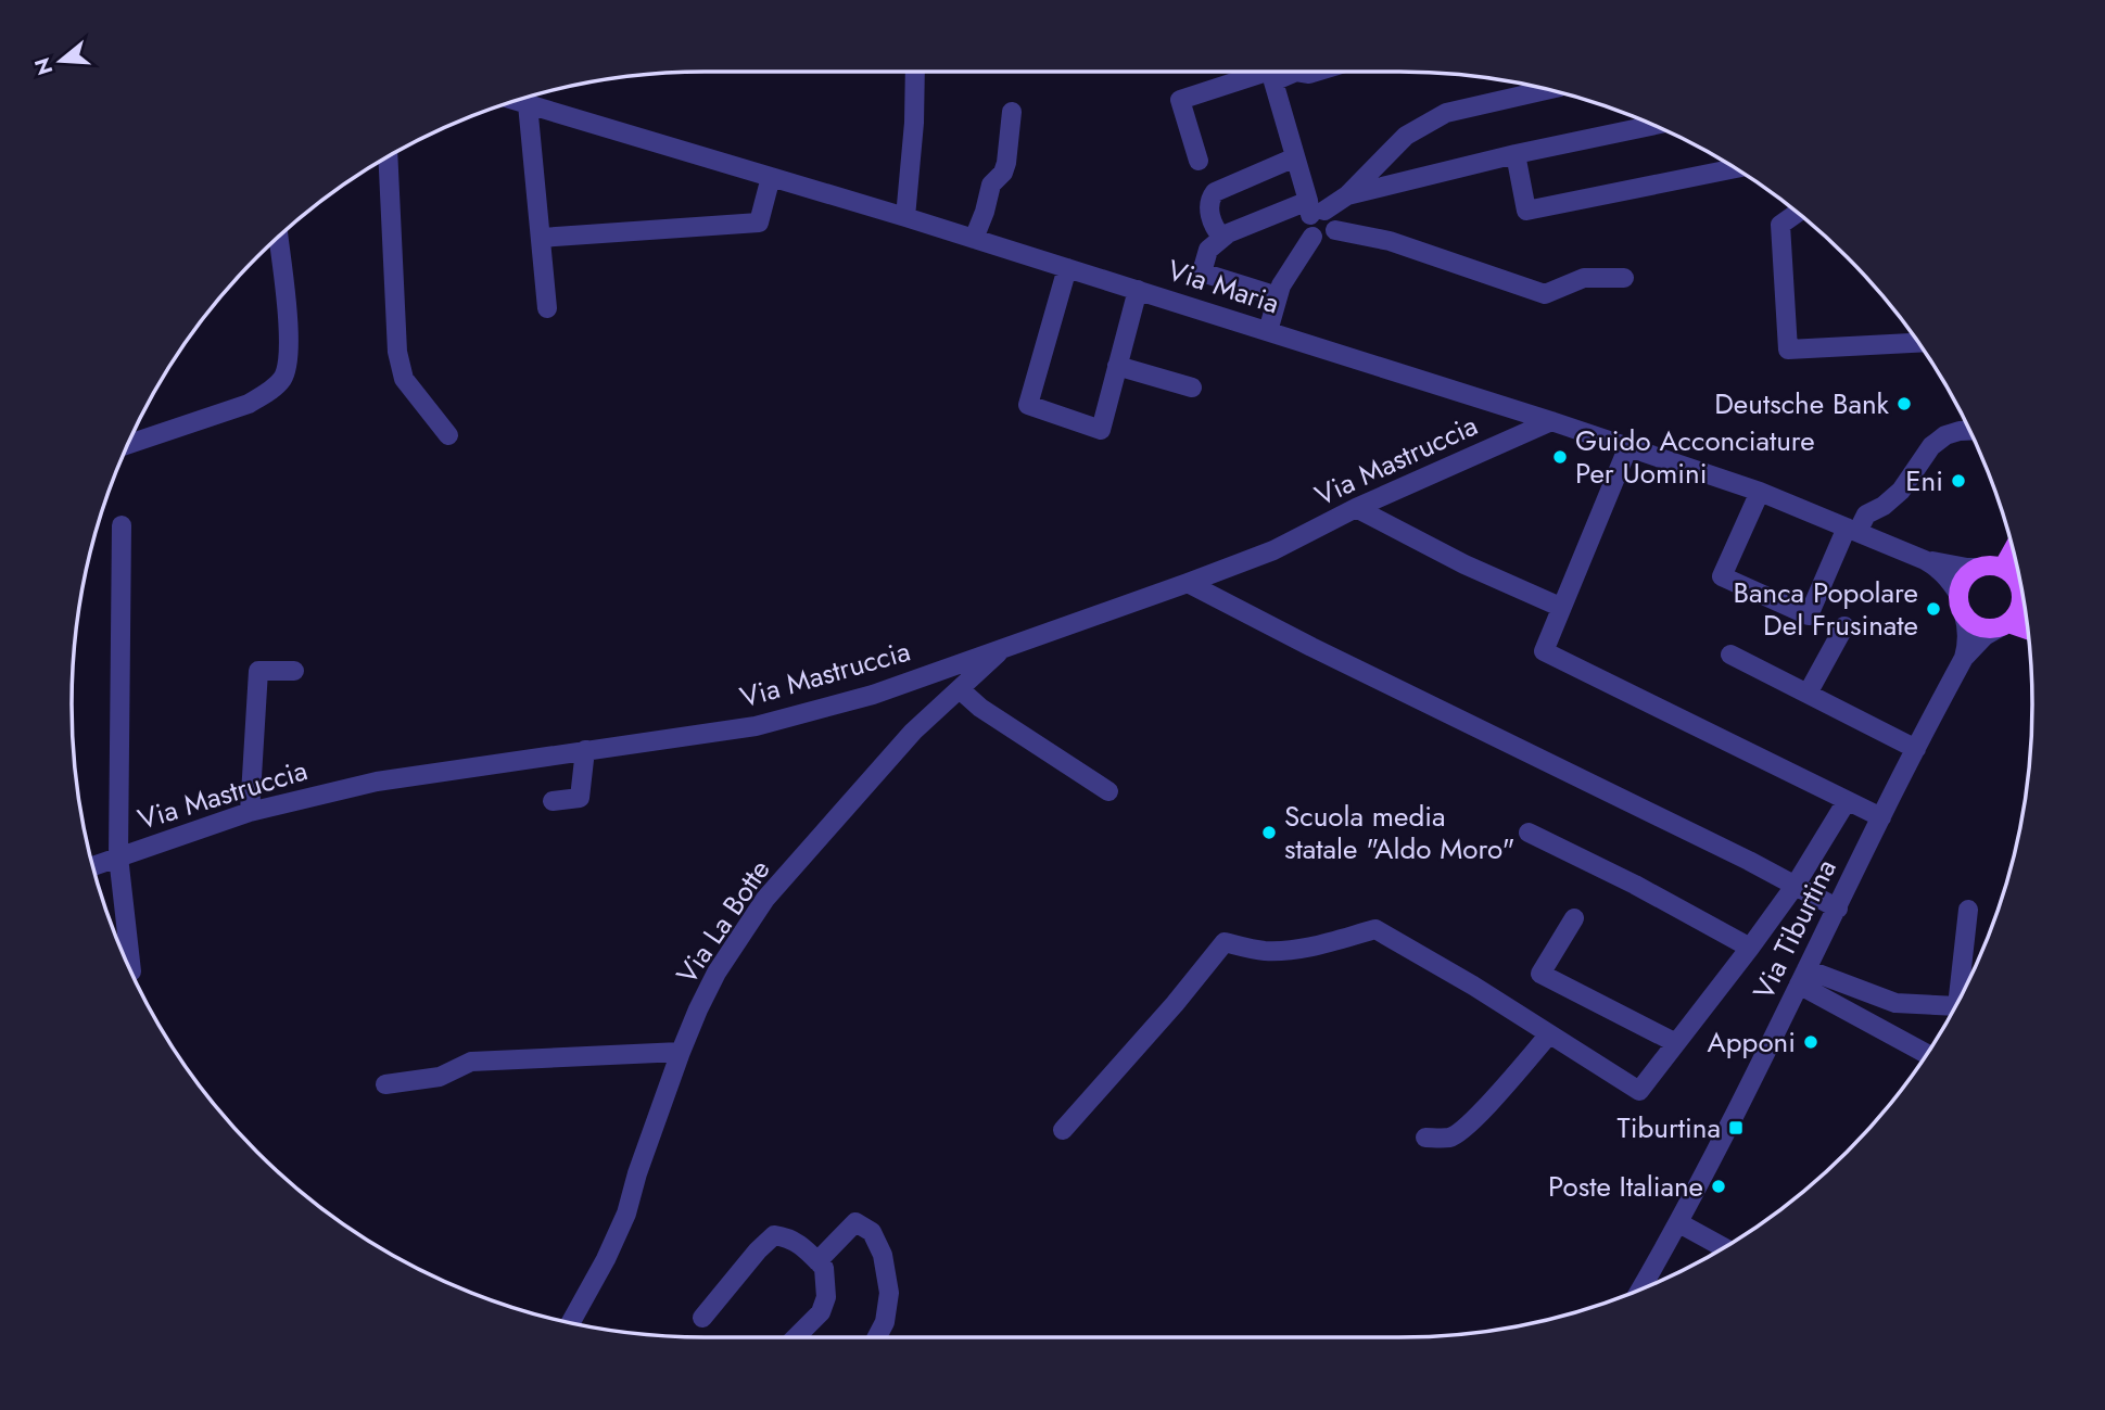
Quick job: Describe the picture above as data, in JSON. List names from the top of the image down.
{
  "streets": {
    "street": [
      "Via Maria",
      "Via Mastruccia",
      "Via La Botte",
      "Via Tiburtina"
    ]
  },
  "crossings": [
    ["Via Maria", "Via Mastruccia"],
    ["Via Mastruccia", "Via La Botte"]
  ],
  "places": {
    "other": [
      "Deutsche Bank",
      "Guido Acconciature Per Uomini",
      "Eni",
      "Banca Popolare Del Frusinate",
      "Scuola media statale \"Aldo Moro\"",
      "Apponi",
      "Poste Italiane"
    ],
    "transit": ["Tiburtina"]
  },
  "north": "left"
}
